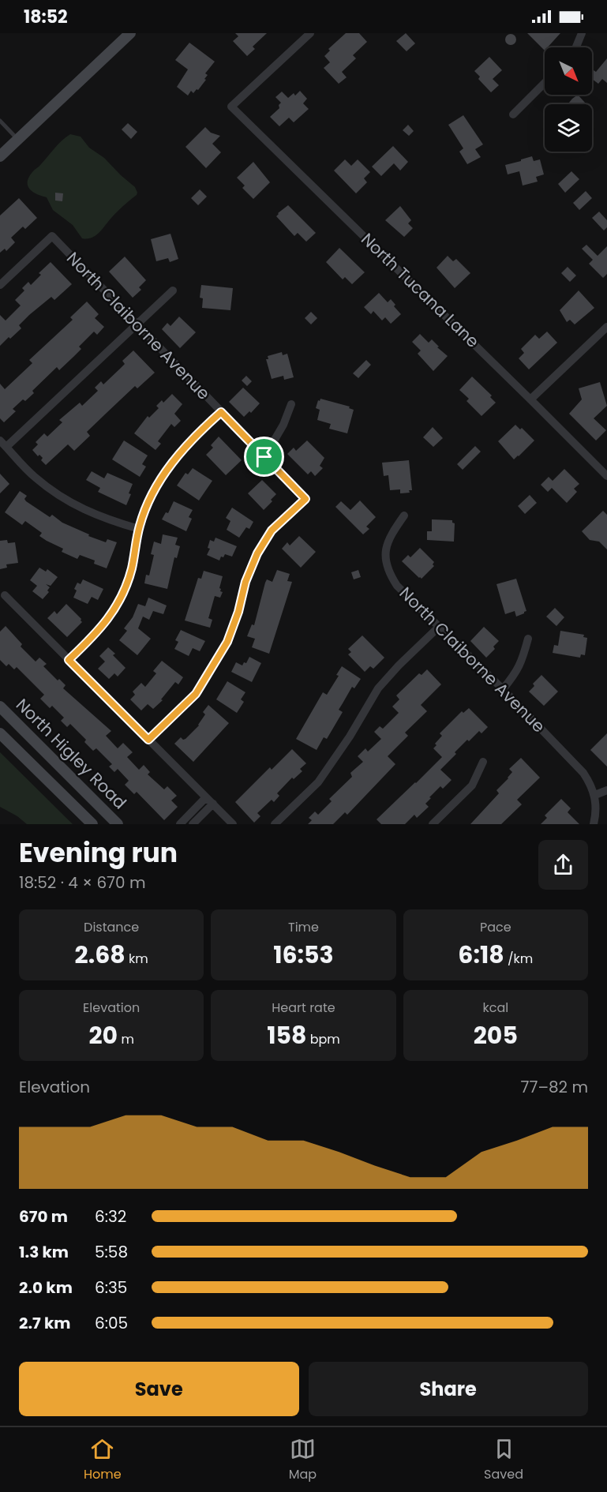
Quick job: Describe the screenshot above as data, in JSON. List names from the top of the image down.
{
  "streets": {
    "main road": ["North Higley Road"],
    "street": ["North Tucana Lane", "North Claiborne Avenue"]
  },
  "north": "bottom right",
  "page": {
    "status": "18:52",
    "heading": ["Evening run", "18:52 · 4 × 670 m"],
    "stats": [
      ["Distance", "2.68 km"],
      ["Time", "16:53"],
      ["Pace", "6:18 /km"],
      ["Elevation", "20 m"],
      ["Heart rate", "158 bpm"],
      ["kcal", "205"]
    ],
    "chart": ["Elevation", "77–82 m"],
    "list": [
      {
        "name": "670 m",
        "note": "6:32"
      },
      {
        "name": "1.3 km",
        "note": "5:58"
      },
      {
        "name": "2.0 km",
        "note": "6:35"
      },
      {
        "name": "2.7 km",
        "note": "6:05"
      }
    ],
    "buttons": ["Save", "Share"],
    "tabs": ["Home", "Map", "Saved"]
  }
}
